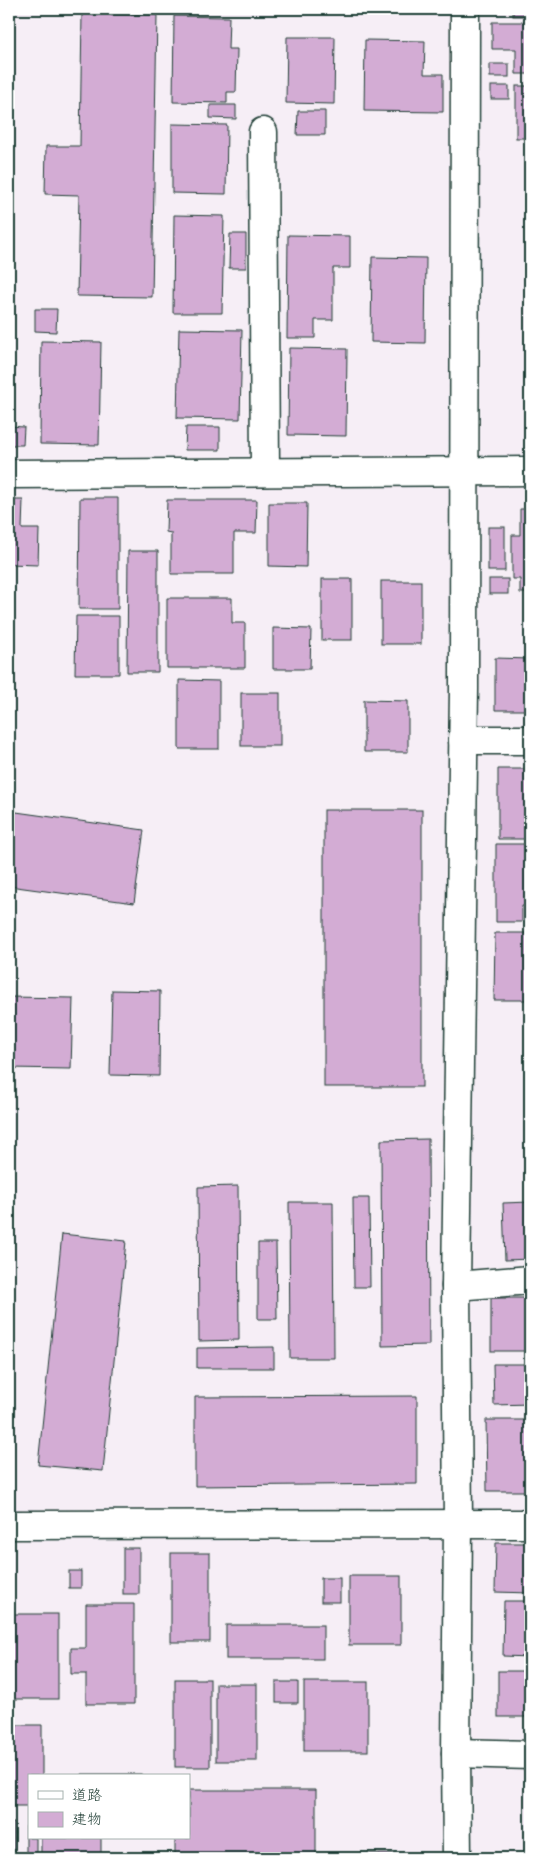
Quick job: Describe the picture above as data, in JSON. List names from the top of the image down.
{
  "legend": ["道路", "建物"]
}
